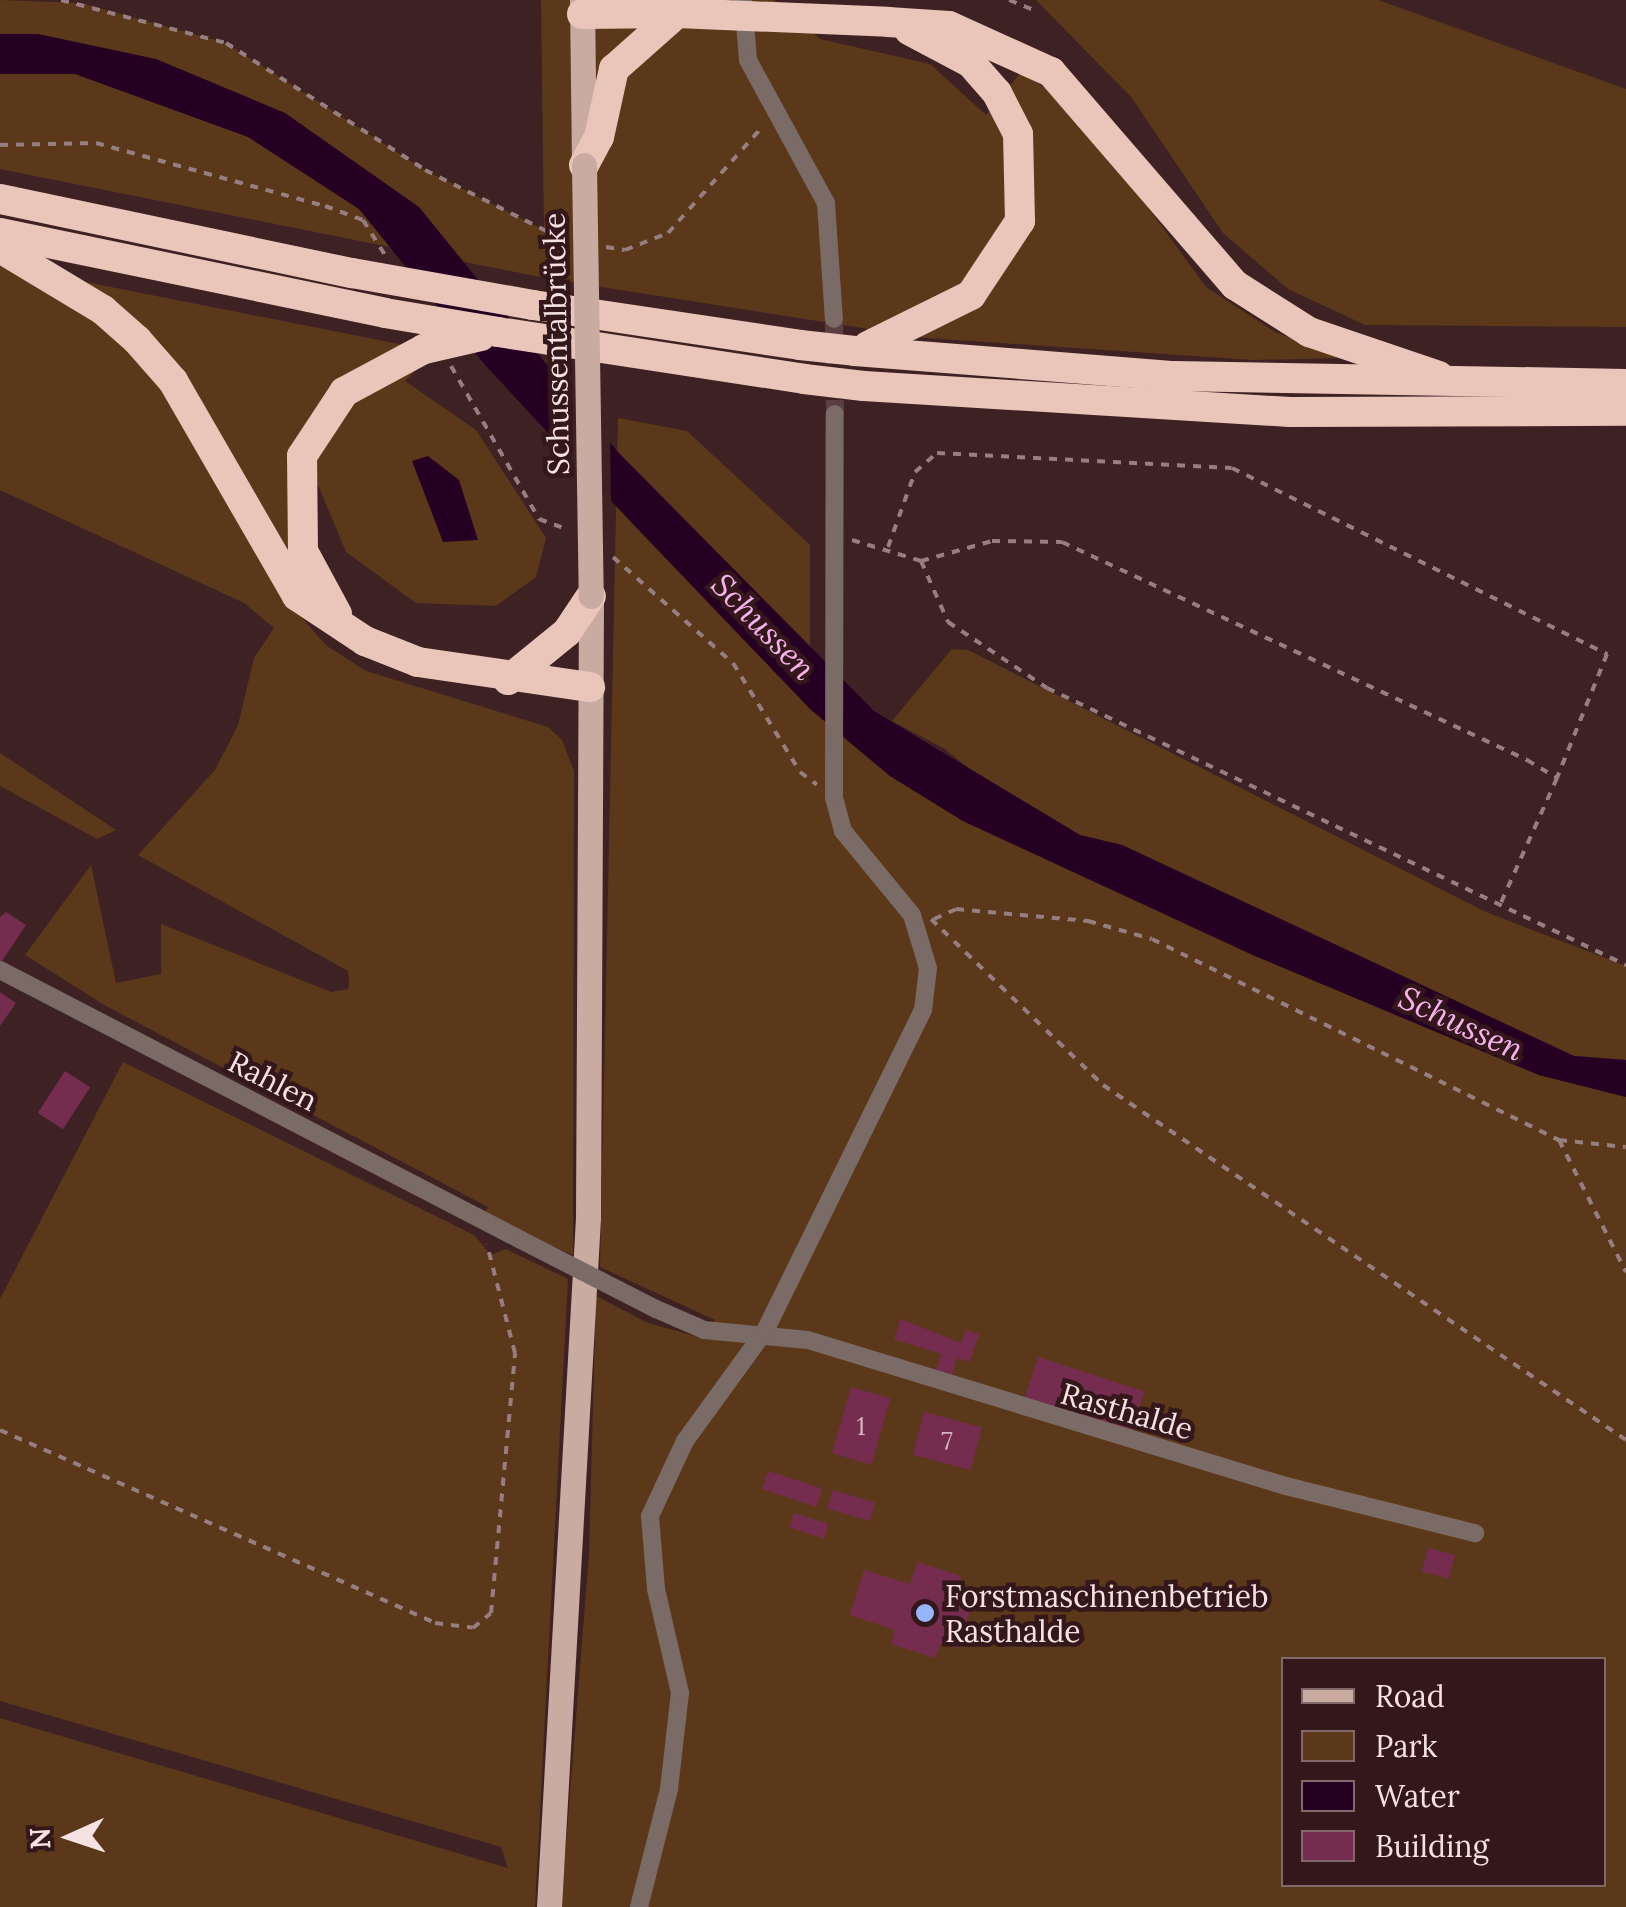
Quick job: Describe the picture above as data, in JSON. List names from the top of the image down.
{
  "streets": {
    "main road": ["Schussentalbrücke"],
    "street": ["Rahlen", "Rasthalde"]
  },
  "crossings": [
    ["Rahlen", "Rasthalde"]
  ],
  "water": ["Schussen"],
  "places": ["Forstmaschinenbetrieb Rasthalde"],
  "house_numbers": ["1", "7"],
  "legend": [
    "Road",
    "Park",
    "Water",
    "Building"
  ],
  "north": "left"
}
